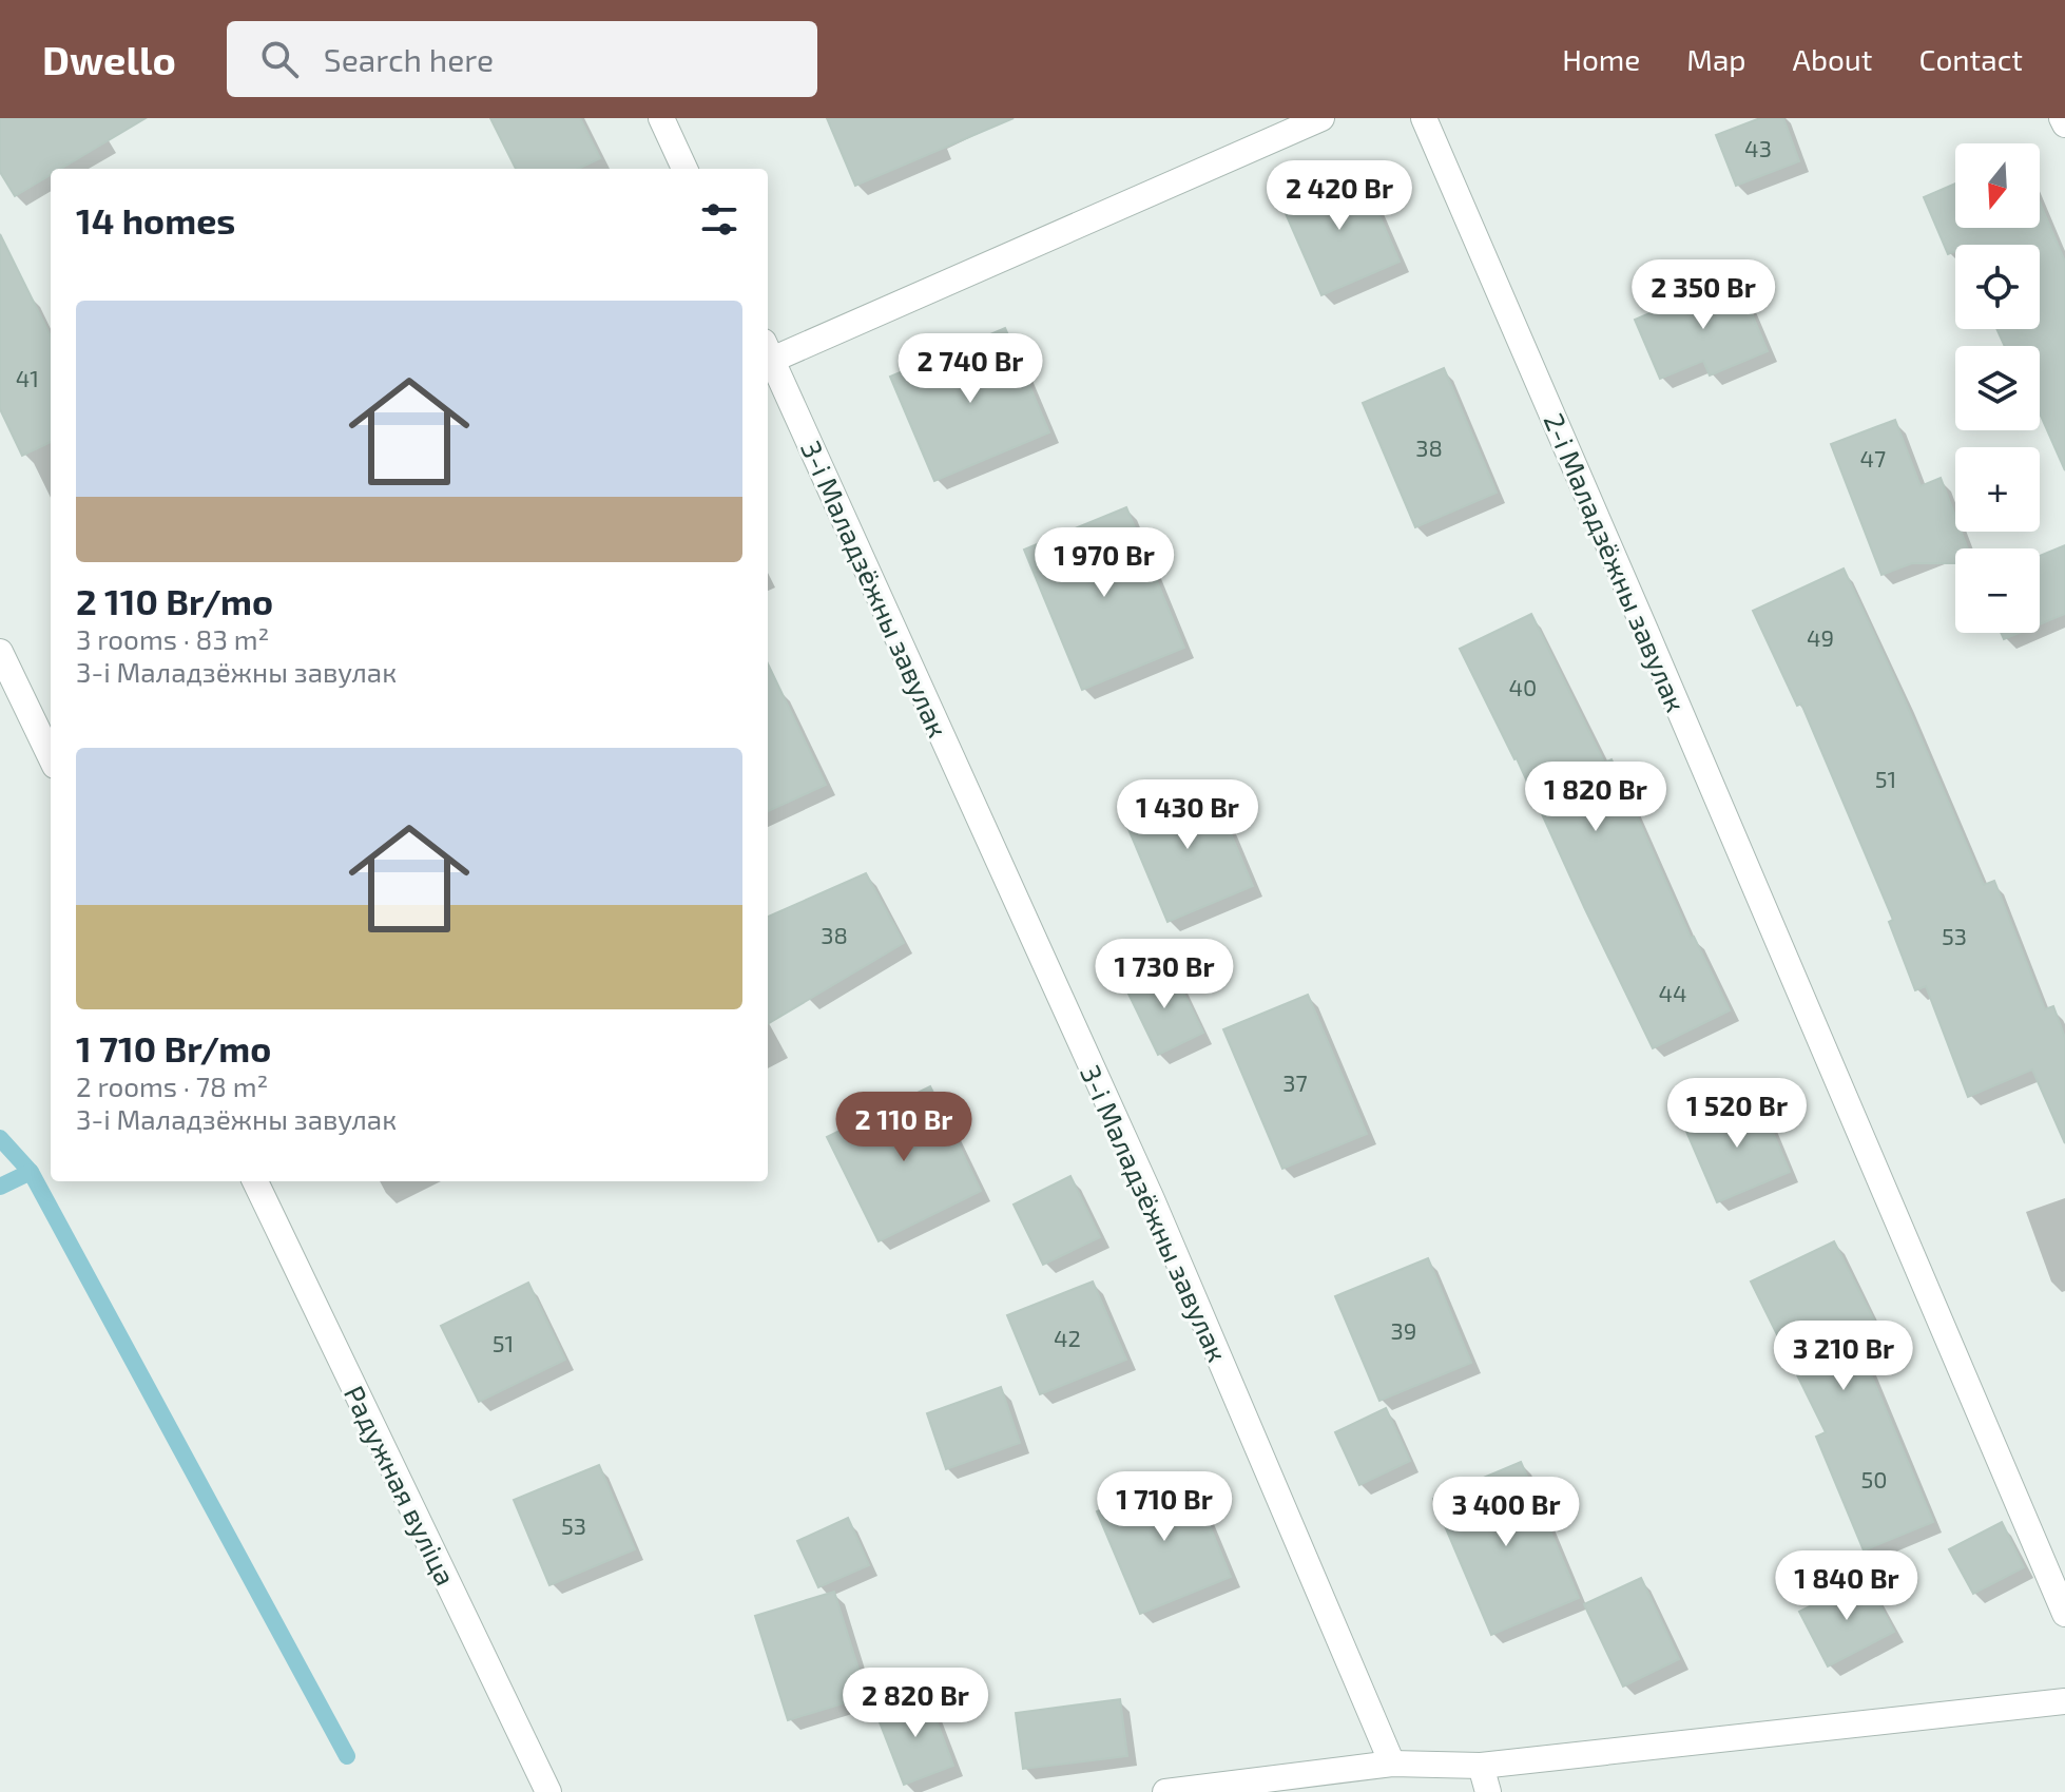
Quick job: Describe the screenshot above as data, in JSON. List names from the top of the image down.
{
  "streets": {
    "street": ["2-і Маладзёжны завулак", "3-і Маладзёжны завулак", "Радужная вуліца"]
  },
  "house_numbers": [
    "43",
    "41",
    "38",
    "47",
    "49",
    "40",
    "51",
    "38",
    "53",
    "44",
    "37",
    "39",
    "42",
    "51",
    "50",
    "53"
  ],
  "north": "bottom",
  "page": {
    "header": "Dwello",
    "search": "Search here",
    "nav": [
      "Home",
      "Map",
      "About",
      "Contact"
    ],
    "map_buttons": ["+", "−"],
    "price": [
      "2 420 Br",
      "2 350 Br",
      "2 740 Br",
      "1 970 Br",
      "1 820 Br",
      "1 430 Br",
      "1 730 Br",
      "1 520 Br",
      "2 110 Br",
      "3 210 Br",
      "1 710 Br",
      "3 400 Br",
      "1 840 Br",
      "2 820 Br"
    ],
    "heading": "14 homes",
    "list": [
      {
        "name": "2 110 Br/mo",
        "note": "3 rooms · 83 m² · 3-і Маладзёжны завулак"
      },
      {
        "name": "1 710 Br/mo",
        "note": "2 rooms · 78 m² · 3-і Маладзёжны завулак"
      }
    ]
  }
}
